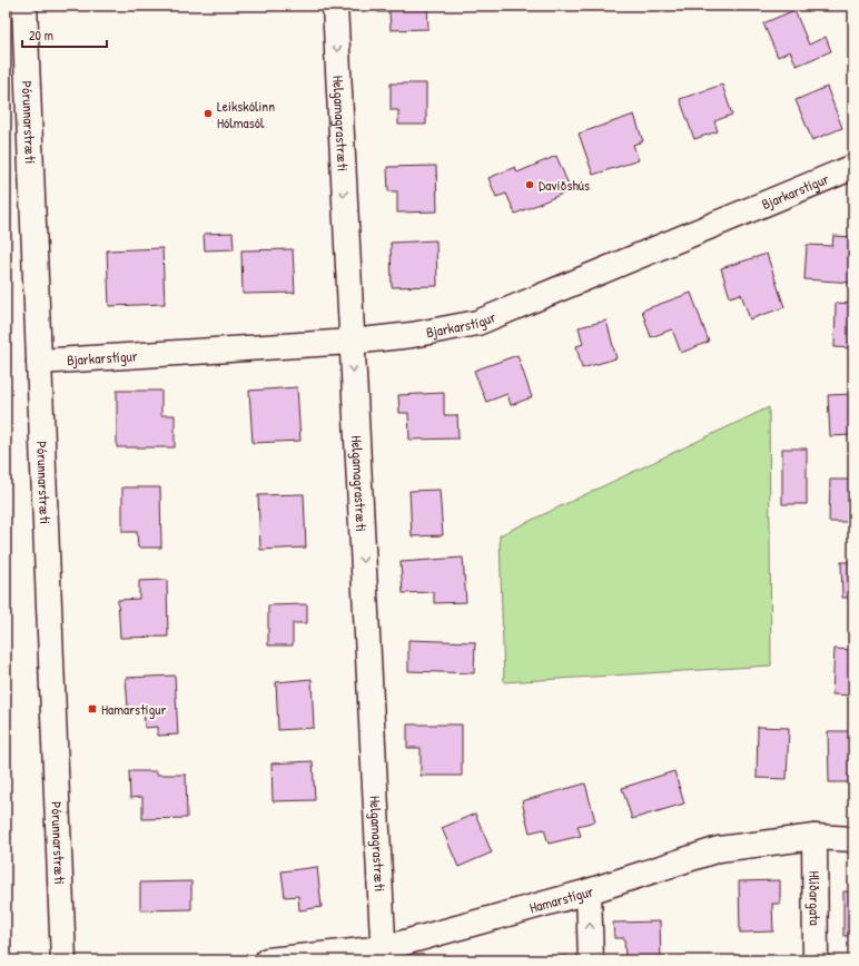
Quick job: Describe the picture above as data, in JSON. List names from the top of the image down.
{
  "streets": {
    "street": [
      "Þórunnarstræti",
      "Helgamagrastræti",
      "Bjarkarstígur",
      "Hamarstígur",
      "Hlíðargata"
    ]
  },
  "crossings": [
    ["Þórunnarstræti", "Bjarkarstígur"],
    ["Helgamagrastræti", "Bjarkarstígur"],
    ["Helgamagrastræti", "Hamarstígur"],
    ["Hamarstígur", "Hlíðargata"]
  ],
  "one_way": ["Helgamagrastræti"],
  "places": {
    "other": ["Leikskólinn Hólmasól", "Davíðshús"],
    "transit": ["Hamarstígur"]
  },
  "scale_bar": "20 m"
}
